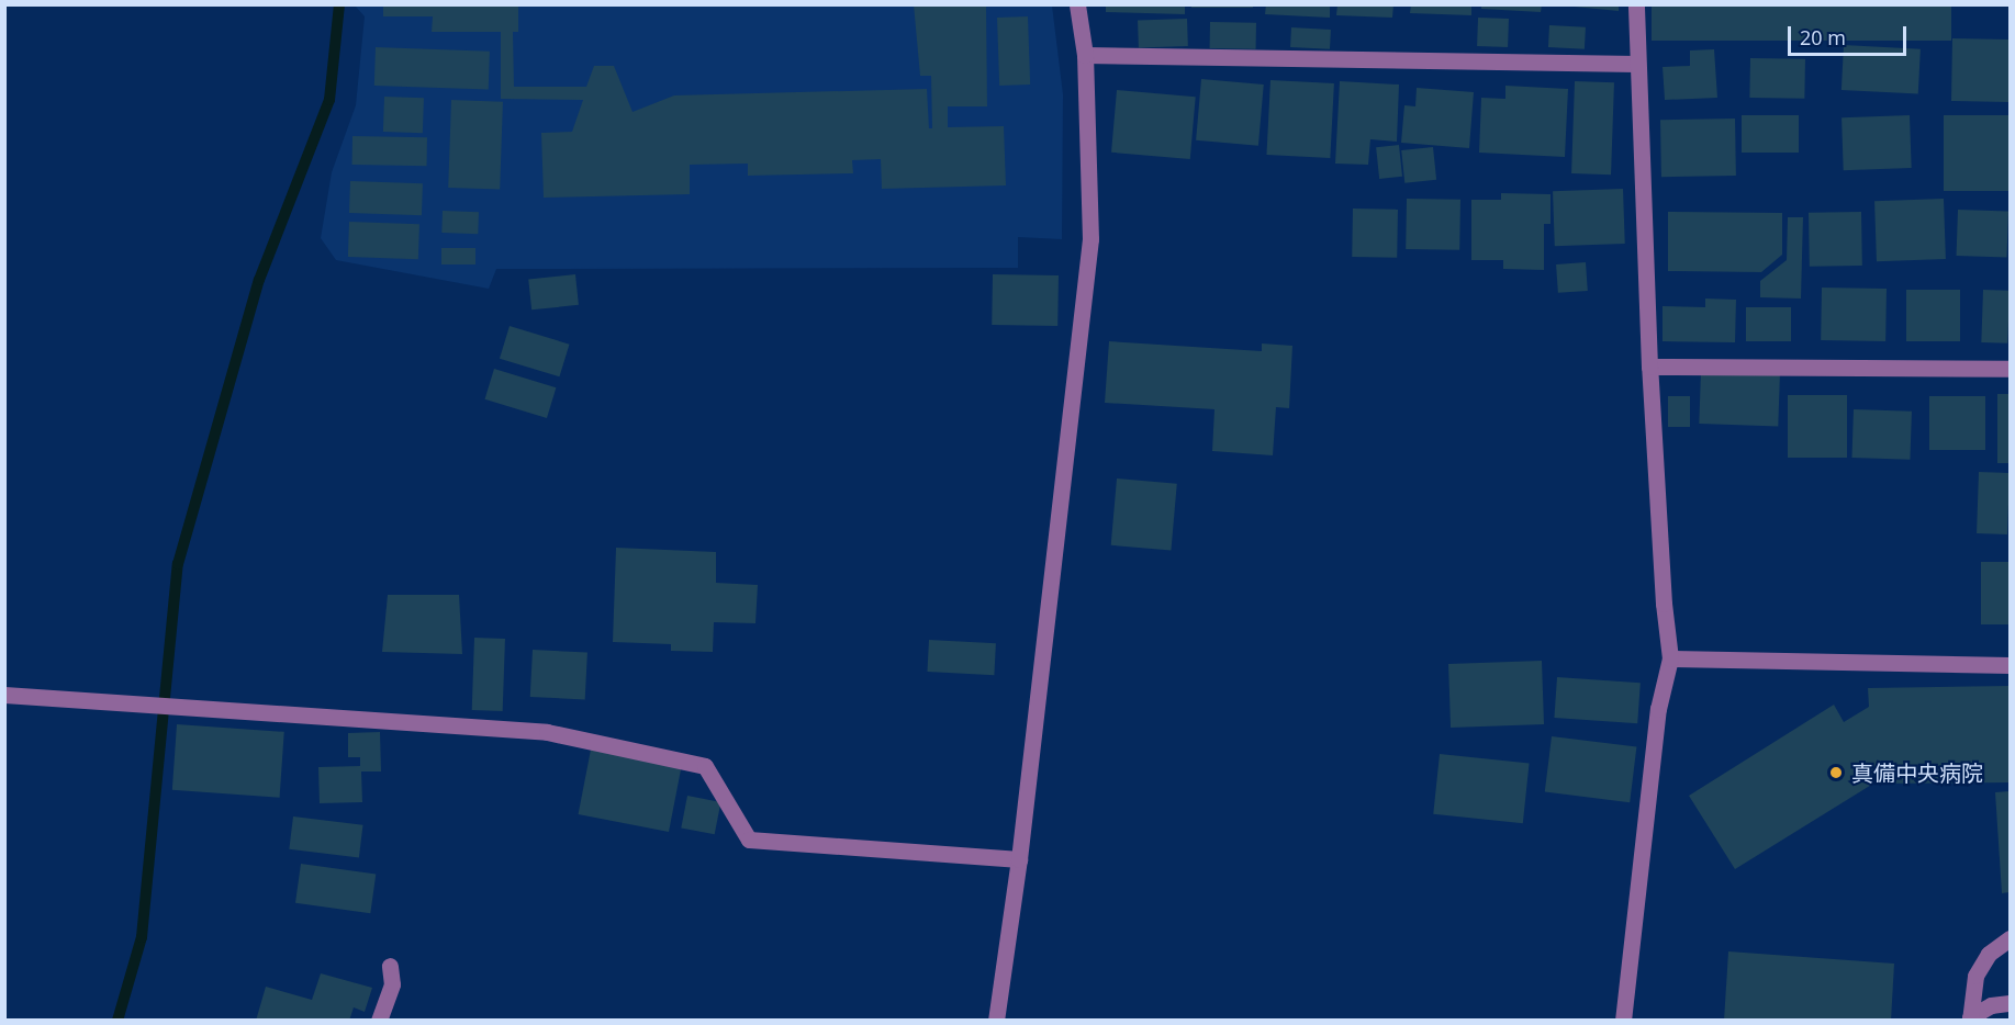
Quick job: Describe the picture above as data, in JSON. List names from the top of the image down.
{
  "places": ["真備中央病院"],
  "scale_bar": "20 m"
}
